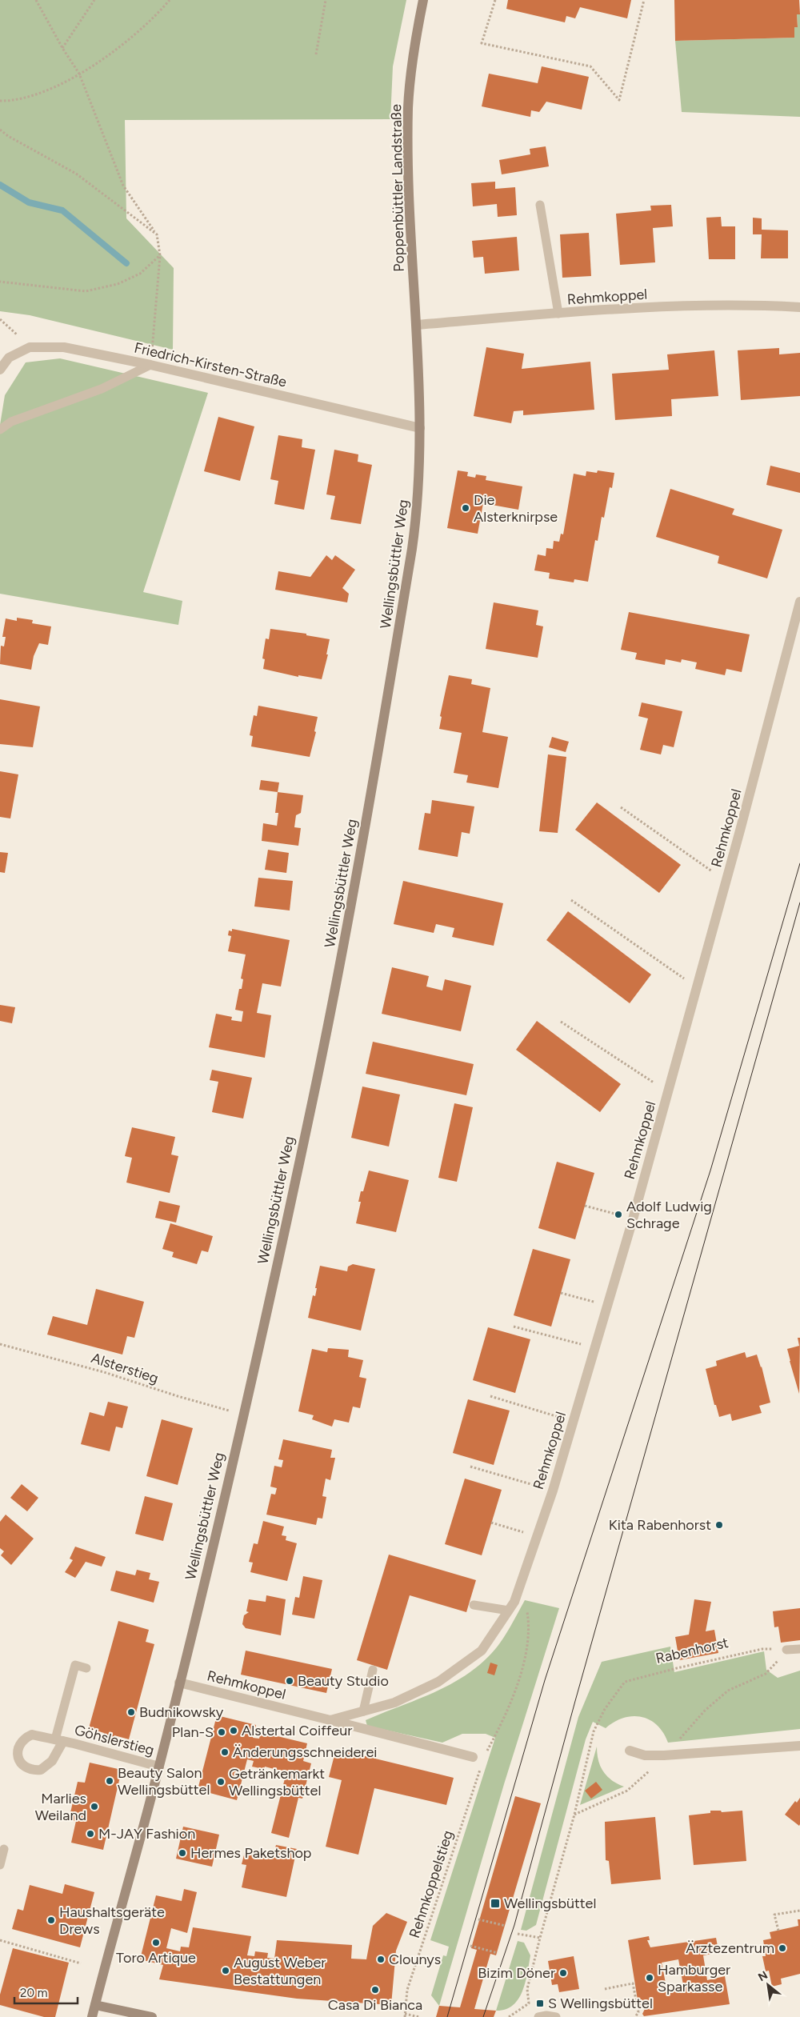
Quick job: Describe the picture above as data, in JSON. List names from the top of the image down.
{
  "streets": {
    "main road": ["Poppenbüttler Landstraße", "Wellingsbüttler Weg"],
    "street": ["Rehmkoppel", "Friedrich-Kirsten-Straße", "Göhslerstieg"],
    "path": ["Alsterstieg", "Rabenhorst", "Rehmkoppelstieg"]
  },
  "crossings": [
    ["Poppenbüttler Landstraße", "Rehmkoppel"],
    ["Poppenbüttler Landstraße", "Wellingsbüttler Weg"],
    ["Rehmkoppel", "Wellingsbüttler Weg"],
    ["Friedrich-Kirsten-Straße", "Wellingsbüttler Weg"],
    ["Wellingsbüttler Weg", "Alsterstieg"],
    ["Wellingsbüttler Weg", "Göhslerstieg"]
  ],
  "places": {
    "other": [
      "Die Alsterknirpse",
      "Adolf Ludwig Schrage",
      "Kita Rabenhorst",
      "Beauty Studio",
      "Budnikowsky",
      "Alstertal Coiffeur",
      "Plan-S",
      "Änderungsschneiderei",
      "Beauty Salon Wellingsbüttel",
      "Getränkemarkt Wellingsbüttel",
      "Marlies Weiland",
      "M-JAY Fashion",
      "Hermes Paketshop",
      "Haushaltsgeräte Drews",
      "Toro Artique",
      "Ärztezentrum",
      "Clounys",
      "August Weber Bestattungen",
      "Bizim Döner",
      "Hamburger Sparkasse",
      "Casa Di Bianca"
    ],
    "transit": ["Wellingsbüttel", "S Wellingsbüttel"]
  },
  "scale_bar": "20 m",
  "north": "top left"
}
